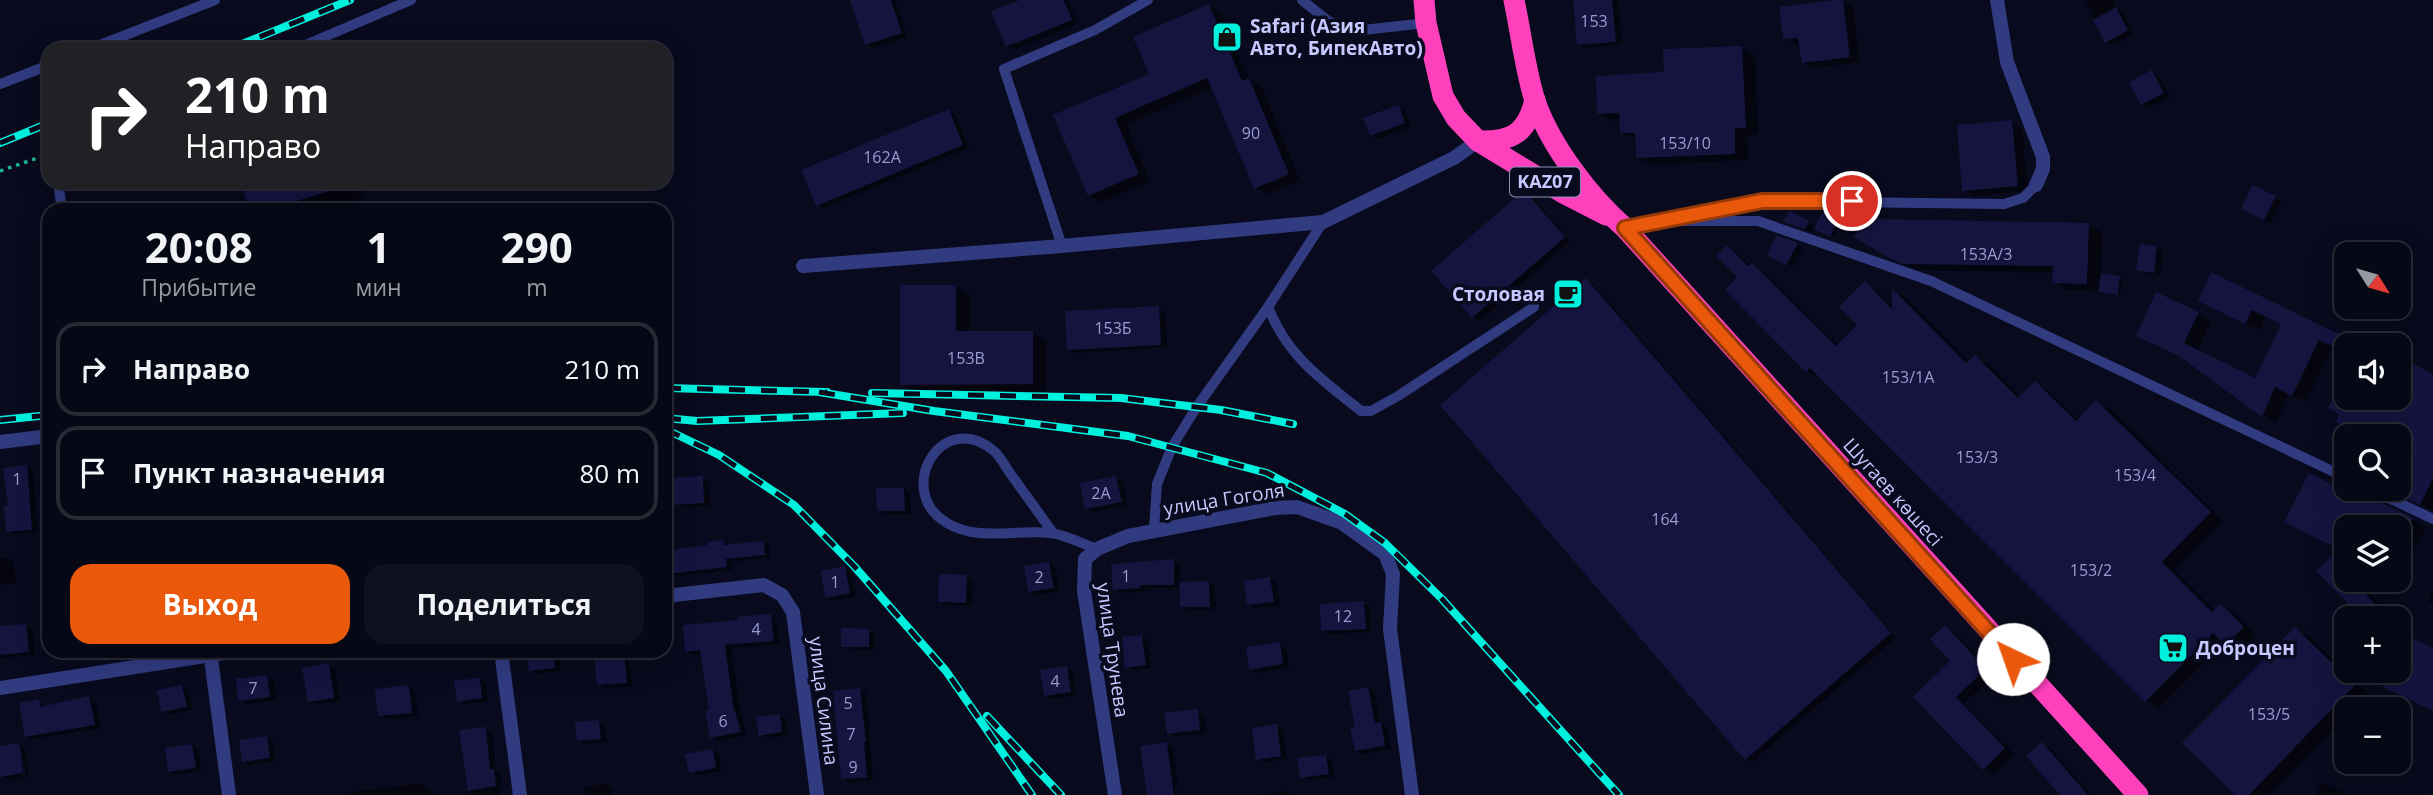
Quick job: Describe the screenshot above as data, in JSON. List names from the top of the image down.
{
  "streets": {
    "highway": ["KAZ07", "Шугаев көшесі"],
    "street": ["улица Гоголя", "улица Трунева", "улица Силина"]
  },
  "crossings": [
    ["KAZ07", "Шугаев көшесі"],
    ["улица Гоголя", "улица Трунева"]
  ],
  "places": {
    "shop": ["Safari (Азия Авто, БипекАвто)"],
    "cafe": ["Столовая"],
    "supermarket": ["Доброцен"]
  },
  "house_numbers": [
    "153",
    "90",
    "153/10",
    "162А",
    "153A/3",
    "153Б",
    "153В",
    "153/1A",
    "153/3",
    "153/4",
    "1",
    "2А",
    "164",
    "153/2",
    "1",
    "2",
    "1",
    "12",
    "4",
    "4",
    "7",
    "5",
    "153/5",
    "6",
    "7",
    "9"
  ],
  "north": "bottom right",
  "page": {
    "turn": ["210 m", "Направо"],
    "eta": [
      "20:08",
      "Прибытие",
      "1",
      "мин",
      "290",
      "m"
    ],
    "map_buttons": ["+", "−"],
    "list": [
      {
        "name": "Направо",
        "value": "210 m"
      },
      {
        "name": "Пункт назначения",
        "value": "80 m"
      }
    ],
    "buttons": ["Выход", "Поделиться"]
  }
}
